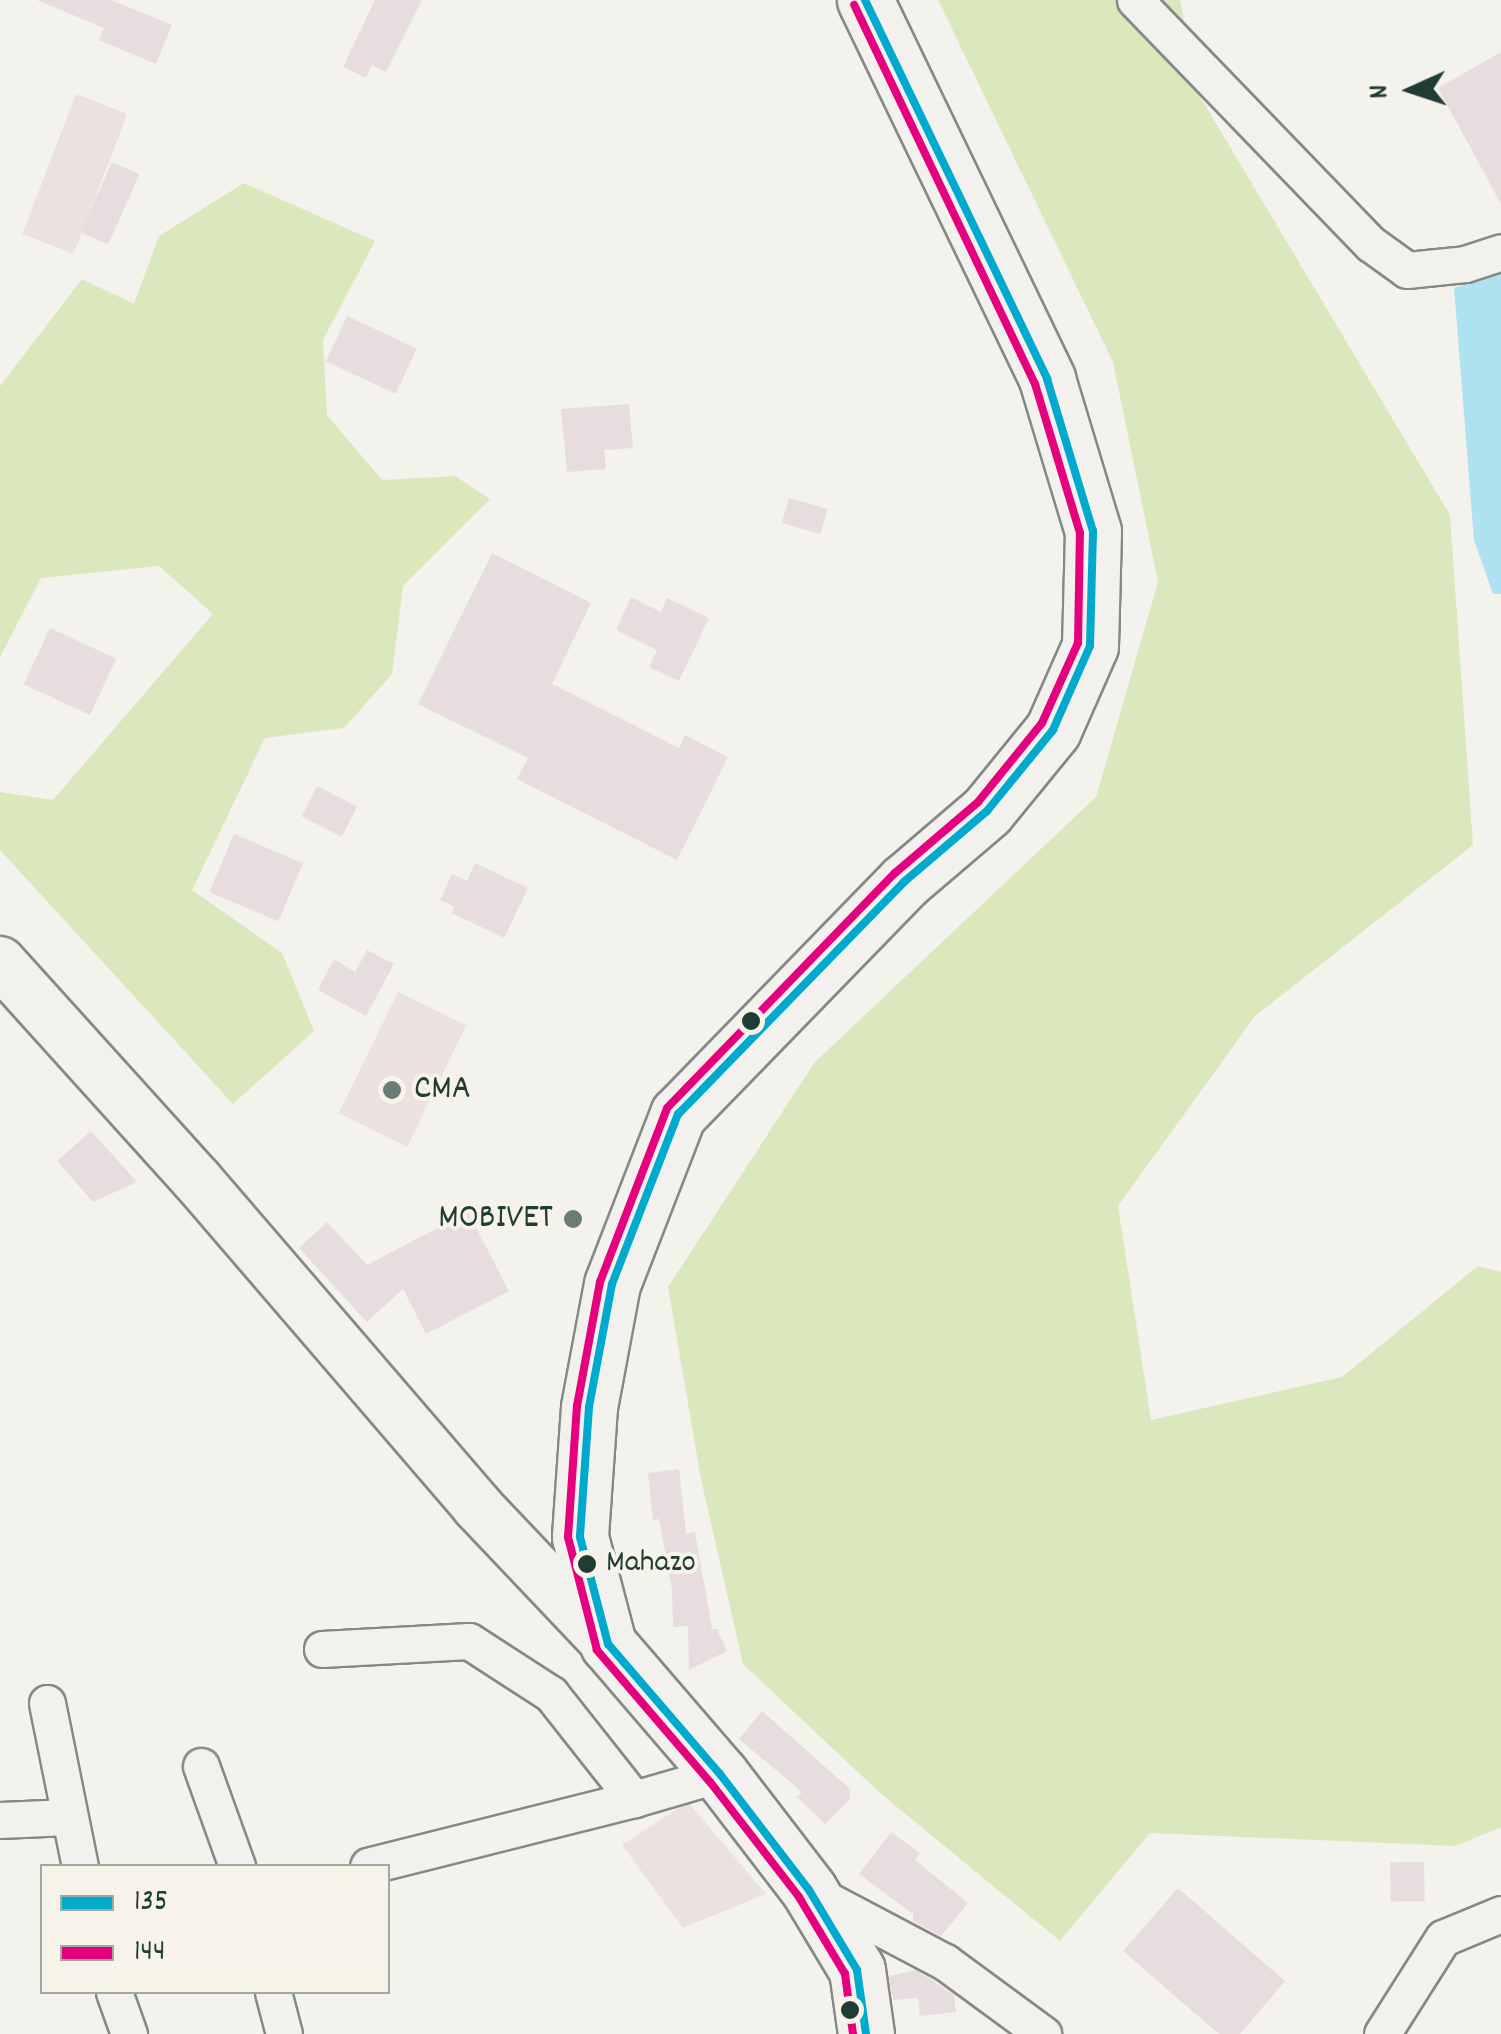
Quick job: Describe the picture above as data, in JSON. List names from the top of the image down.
{
  "places": ["CMA", "MOBIVET", "Mahazo"],
  "lines": ["transit line 135", "transit line 144"],
  "legend": ["135", "144"],
  "north": "left"
}
